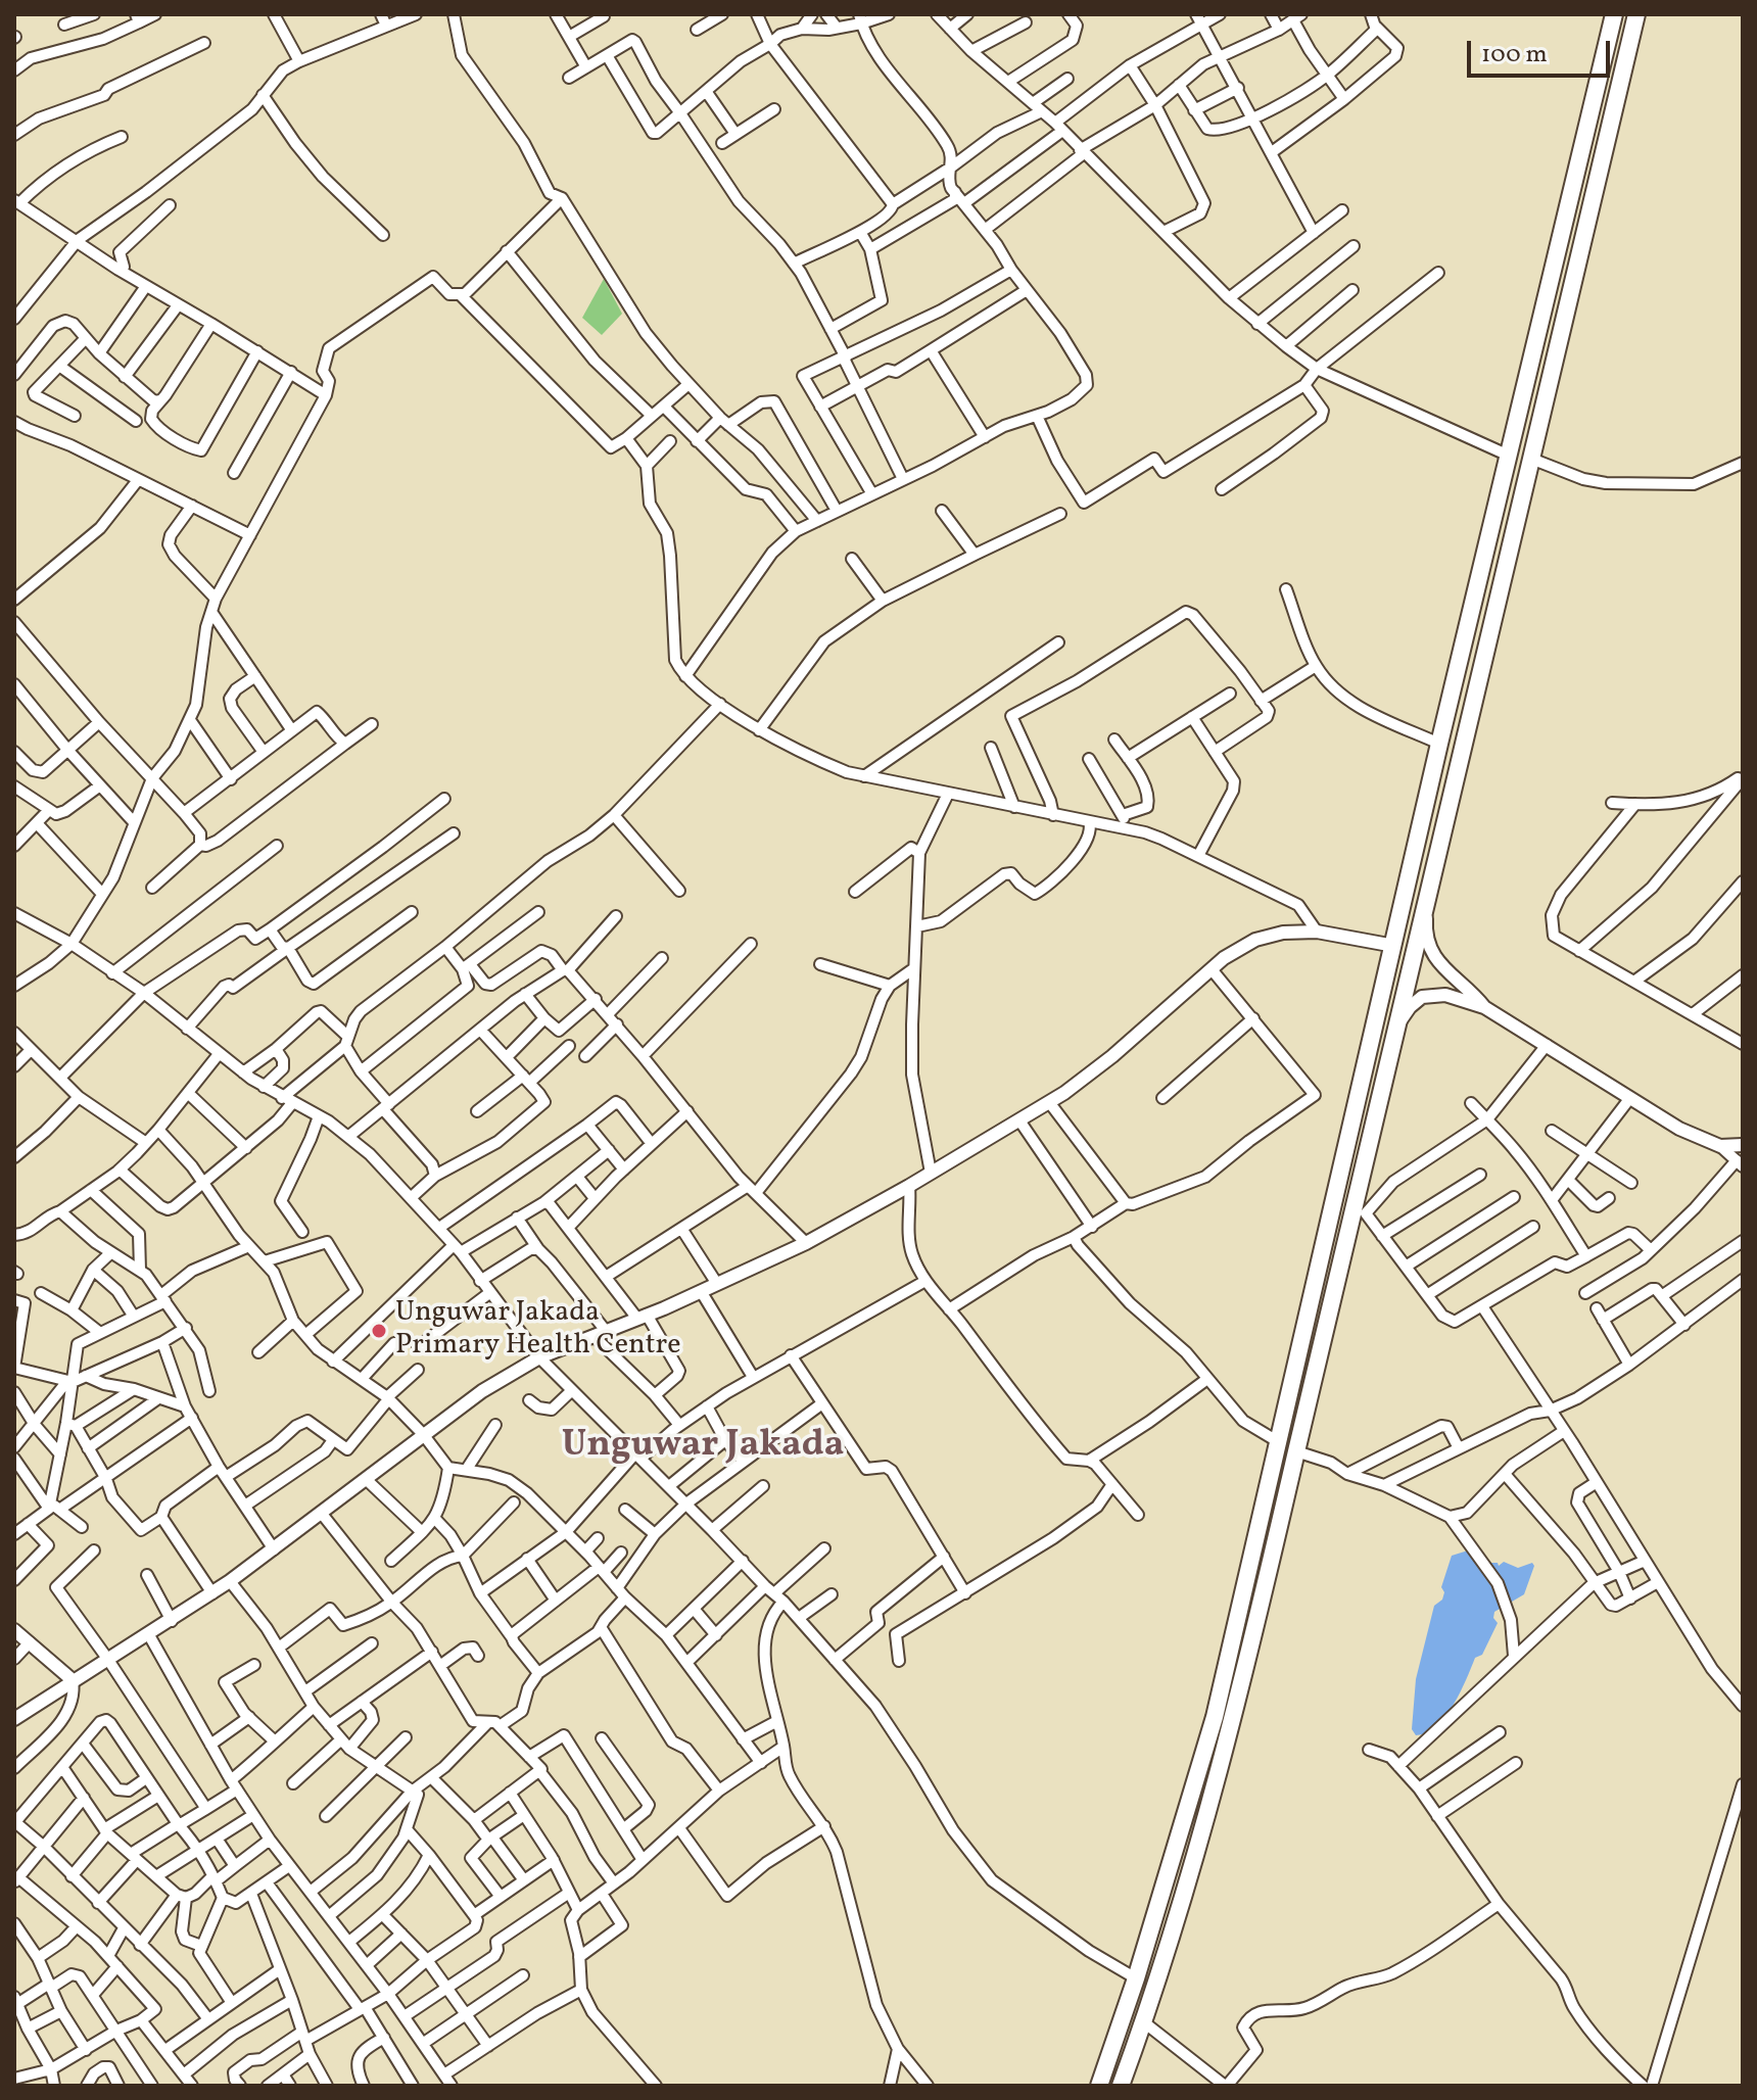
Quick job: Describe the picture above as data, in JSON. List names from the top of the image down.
{
  "districts": ["Unguwar Jakada"],
  "places": ["Unguwar Jakada Primary Health Centre"],
  "scale_bar": "100 m"
}
